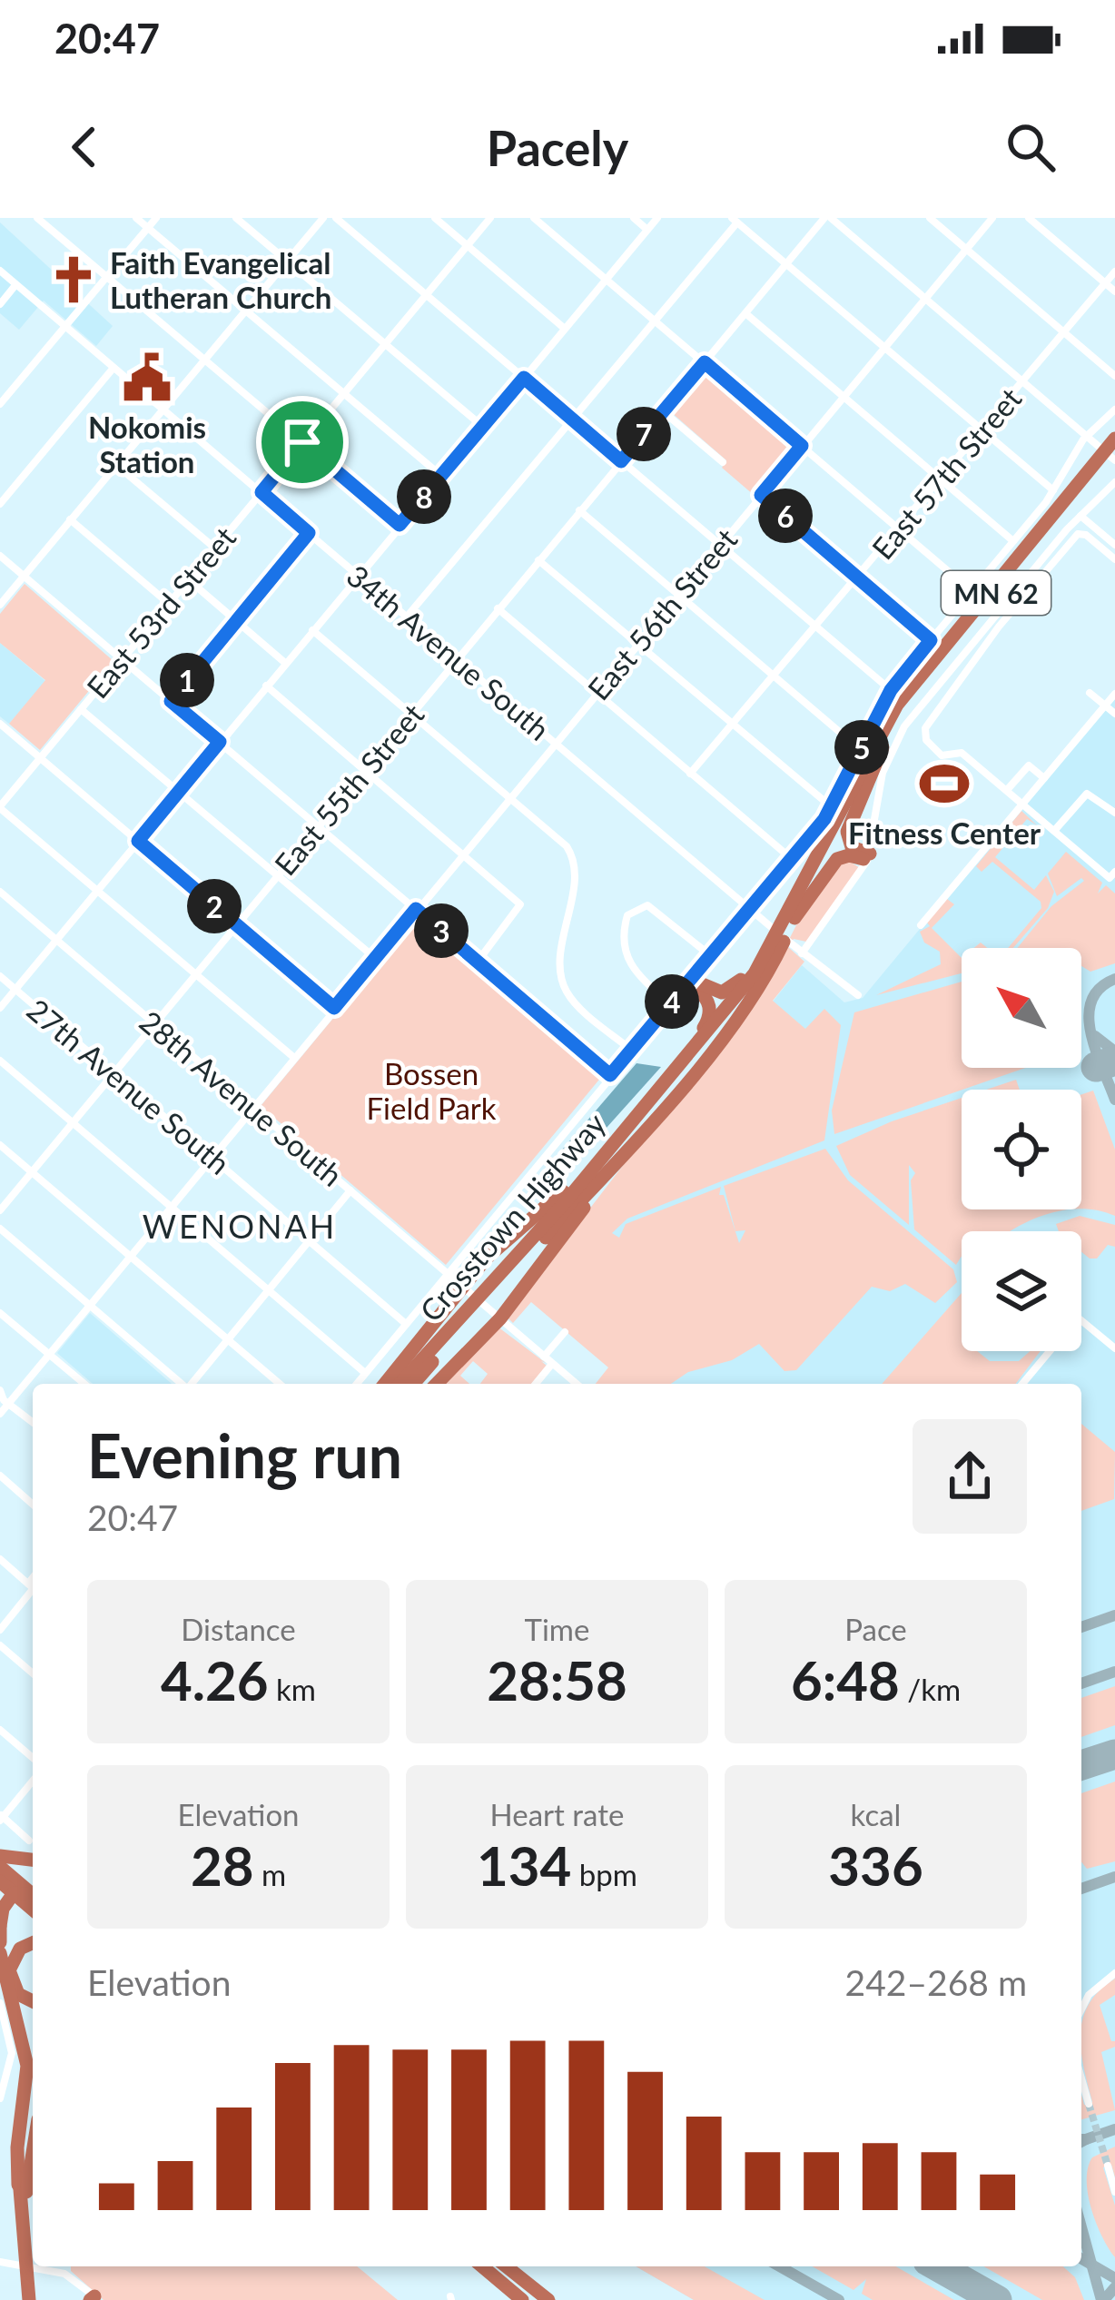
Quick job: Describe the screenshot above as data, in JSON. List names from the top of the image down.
{
  "streets": {
    "highway": ["MN 62", "Crosstown Highway"],
    "street": [
      "East 57th Street",
      "East 53rd Street",
      "East 56th Street",
      "34th Avenue South",
      "East 55th Street",
      "27th Avenue South",
      "28th Avenue South"
    ]
  },
  "crossings": [
    ["East 53rd Street", "34th Avenue South"],
    ["East 56th Street", "34th Avenue South"],
    ["East 56th Street", "27th Avenue South"],
    ["East 56th Street", "28th Avenue South"],
    ["34th Avenue South", "East 55th Street"],
    ["East 55th Street", "27th Avenue South"],
    ["East 55th Street", "28th Avenue South"]
  ],
  "districts": ["WENONAH"],
  "parks": ["Bossen Field Park"],
  "places": {
    "church": ["Faith Evangelical Lutheran Church"],
    "public building": ["Nokomis Station"],
    "sports": ["Fitness Center"]
  },
  "north": "top left",
  "page": {
    "status": "20:47",
    "header": "Pacely",
    "pins": [
      "7",
      "8",
      "6",
      "1",
      "5",
      "2",
      "3",
      "4"
    ],
    "heading": ["Evening run", "20:47"],
    "stats": [
      ["Distance", "4.26 km"],
      ["Time", "28:58"],
      ["Pace", "6:48 /km"],
      ["Elevation", "28 m"],
      ["Heart rate", "134 bpm"],
      ["kcal", "336"]
    ],
    "chart": ["Elevation", "242–268 m"]
  }
}
